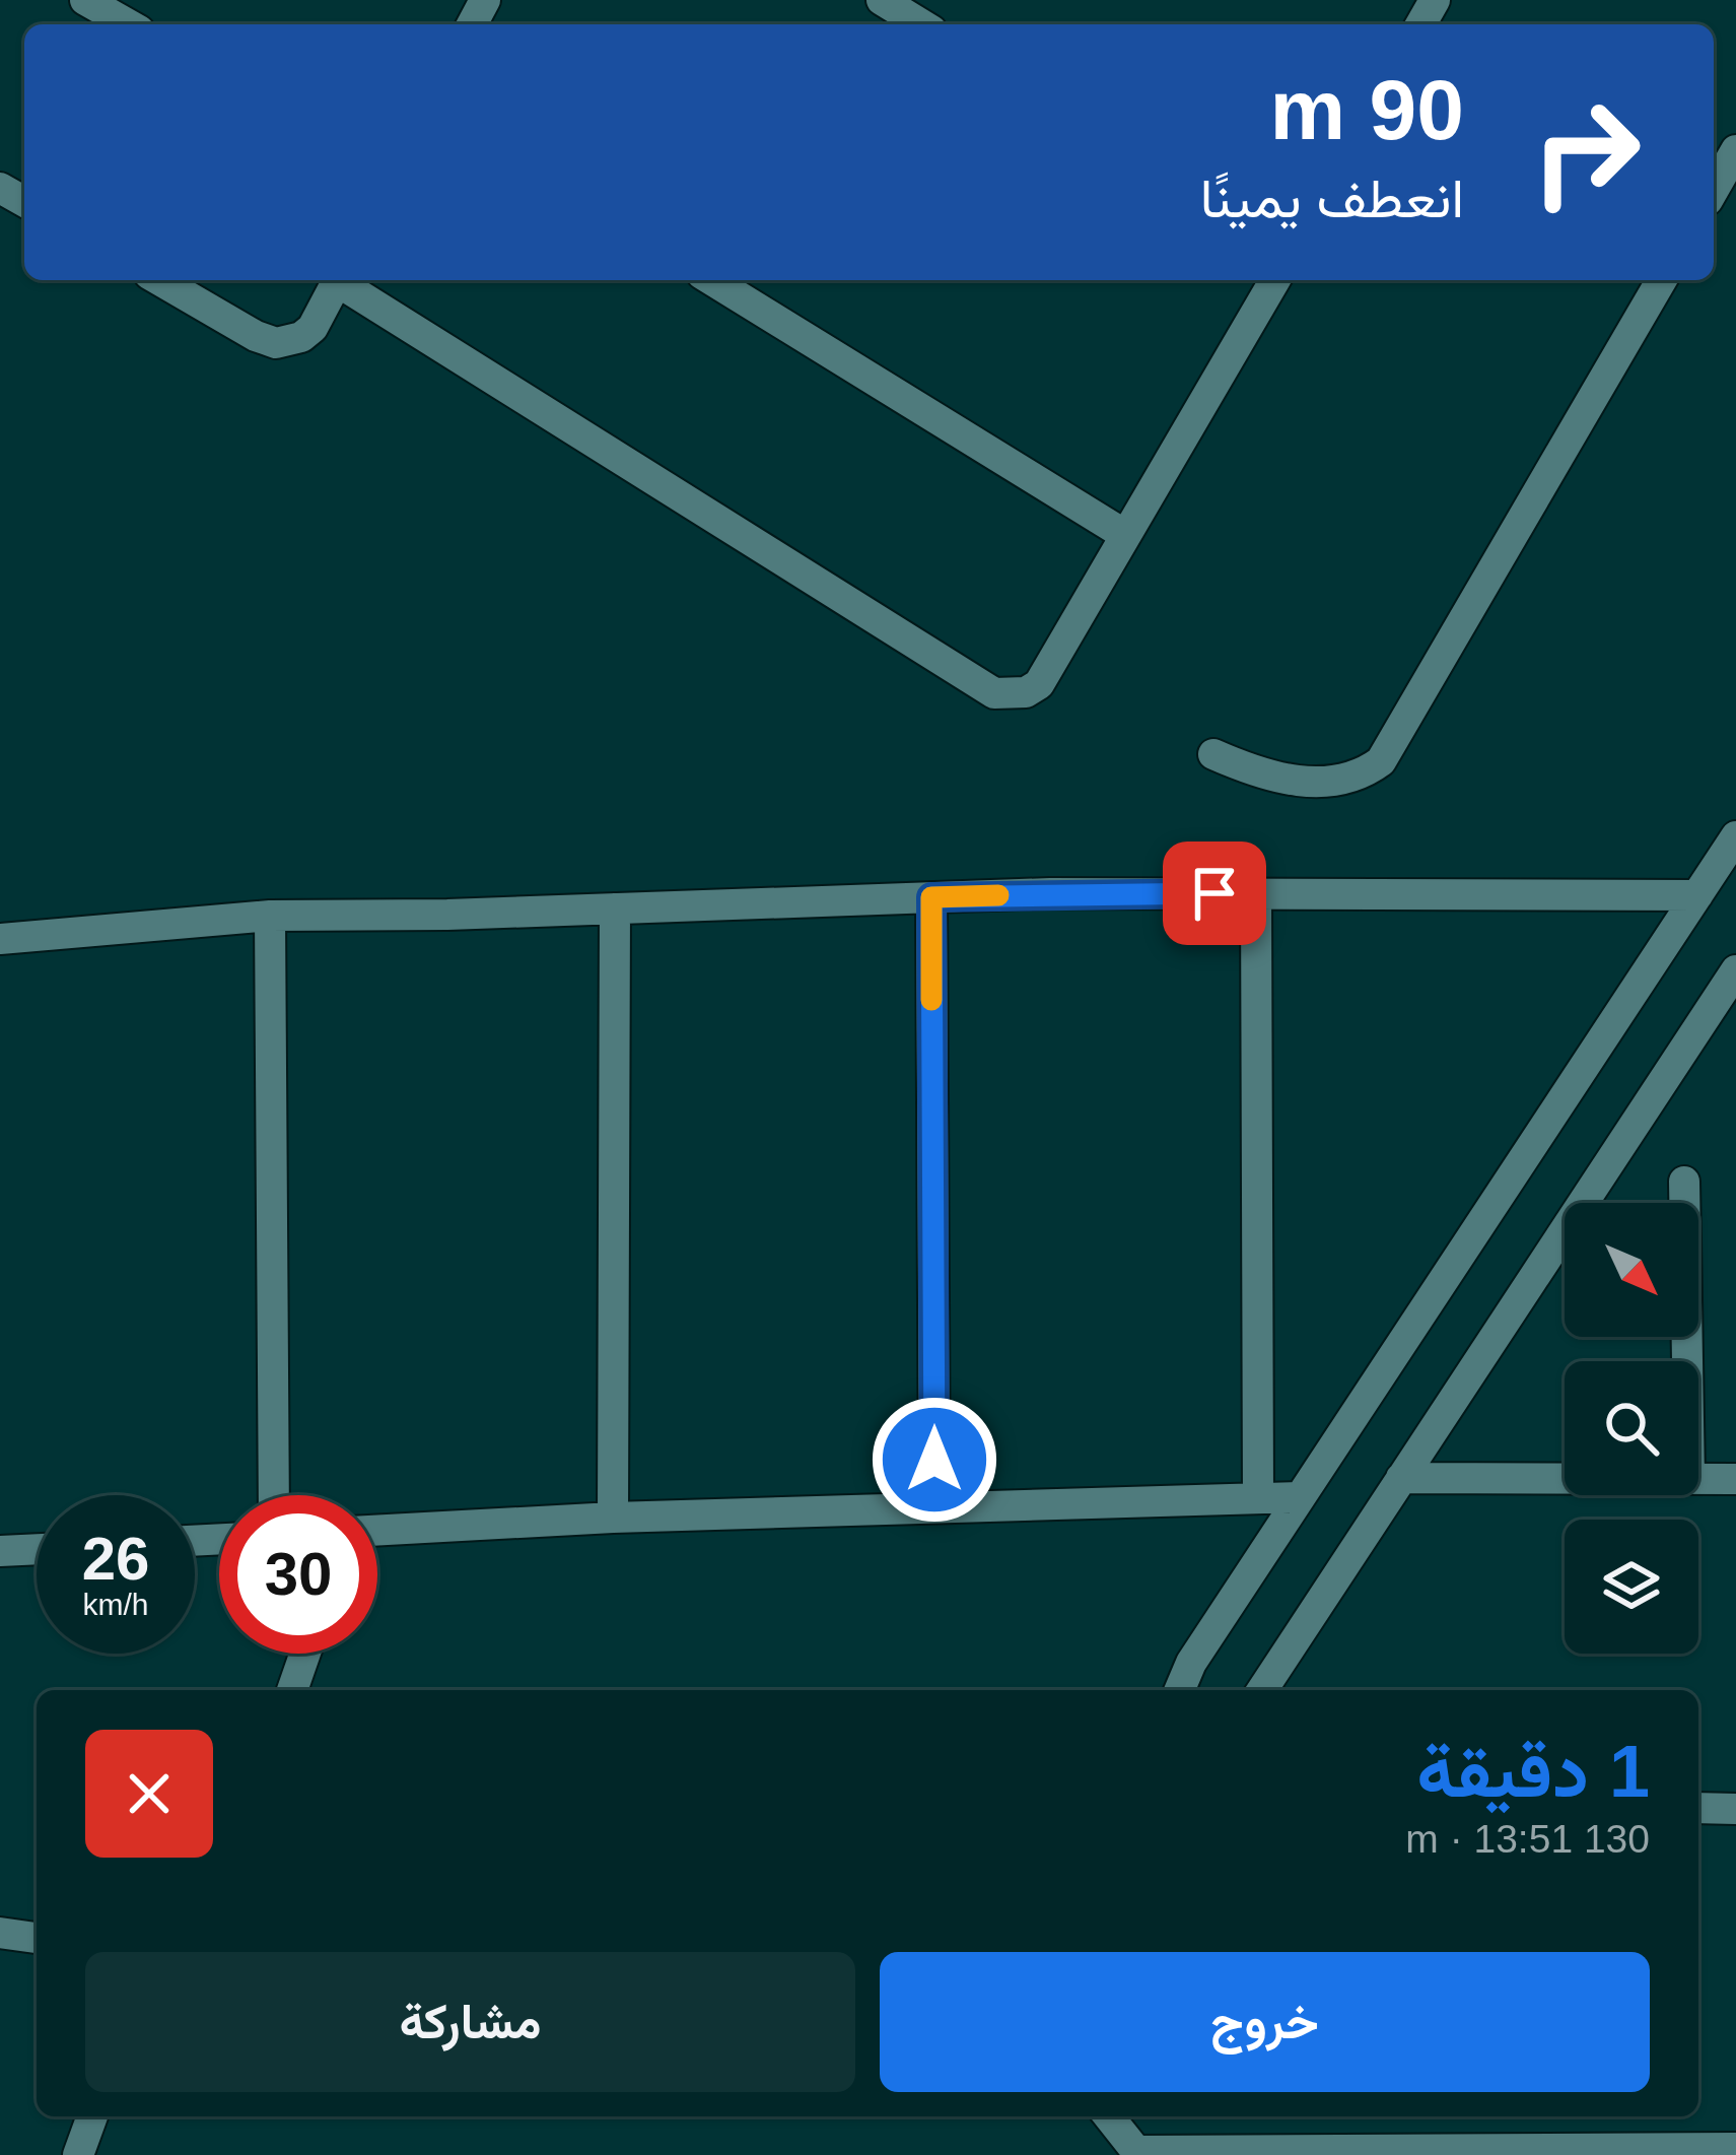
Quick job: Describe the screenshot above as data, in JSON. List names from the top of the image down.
{
  "north": "bottom right",
  "page": {
    "turn": ["90 m", "انعطف يمينًا"],
    "speed": "26 km/h",
    "limit": "30",
    "heading": ["1 دقيقة", "130 m · 13:51"],
    "buttons": ["خروج", "مشاركة"]
  }
}
